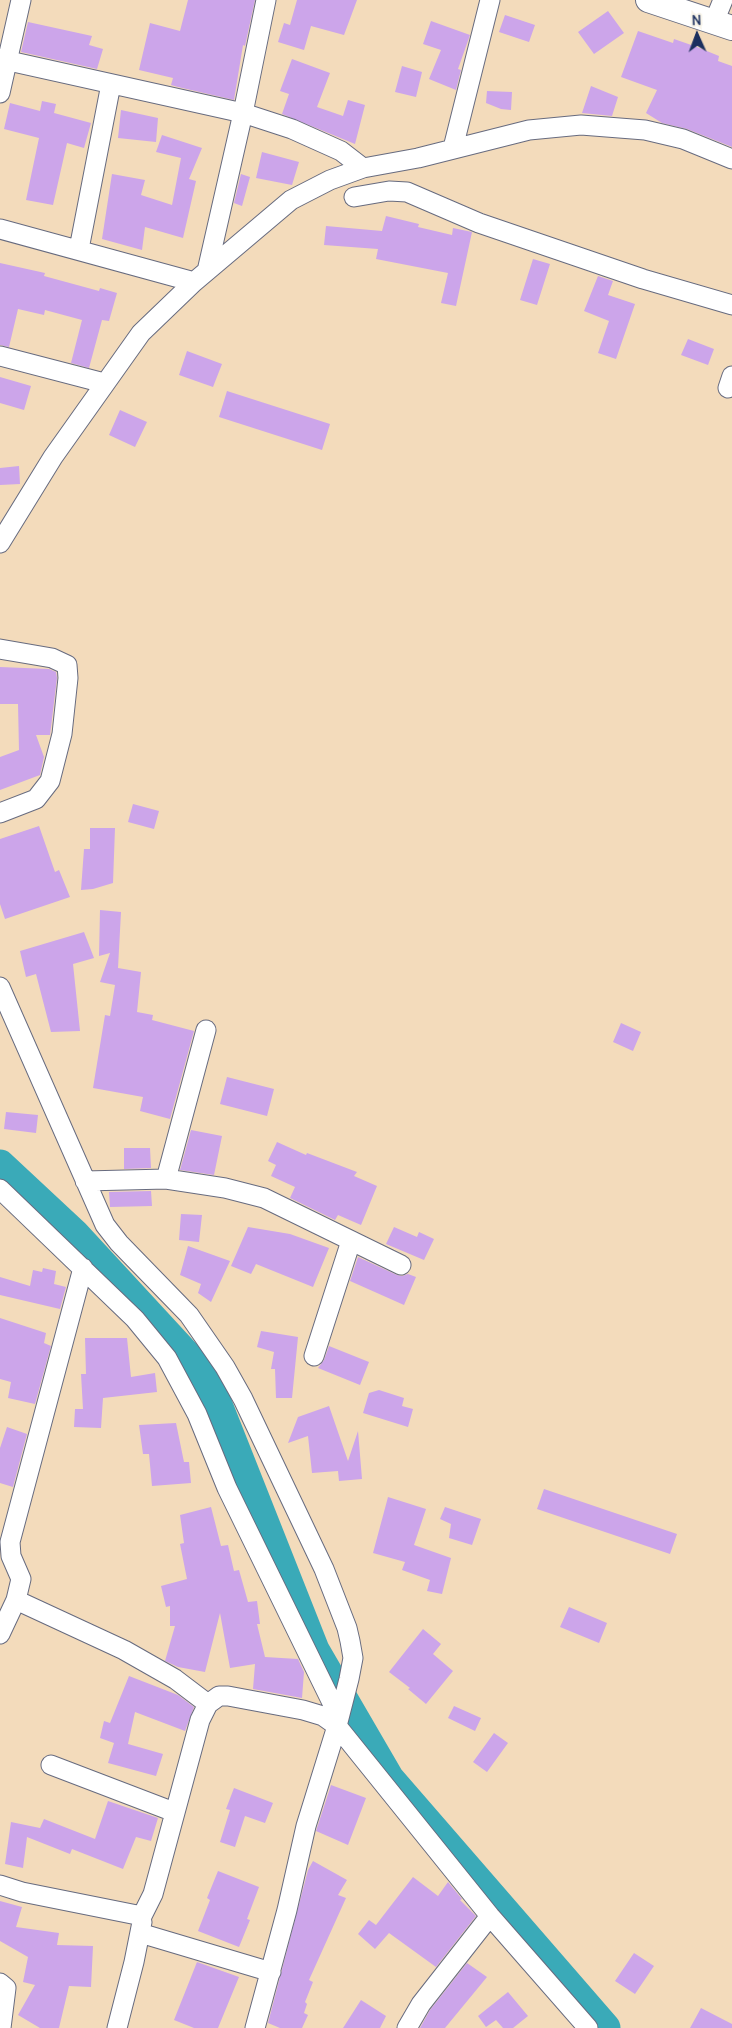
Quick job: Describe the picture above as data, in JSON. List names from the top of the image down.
{
  "north": "top"
}
